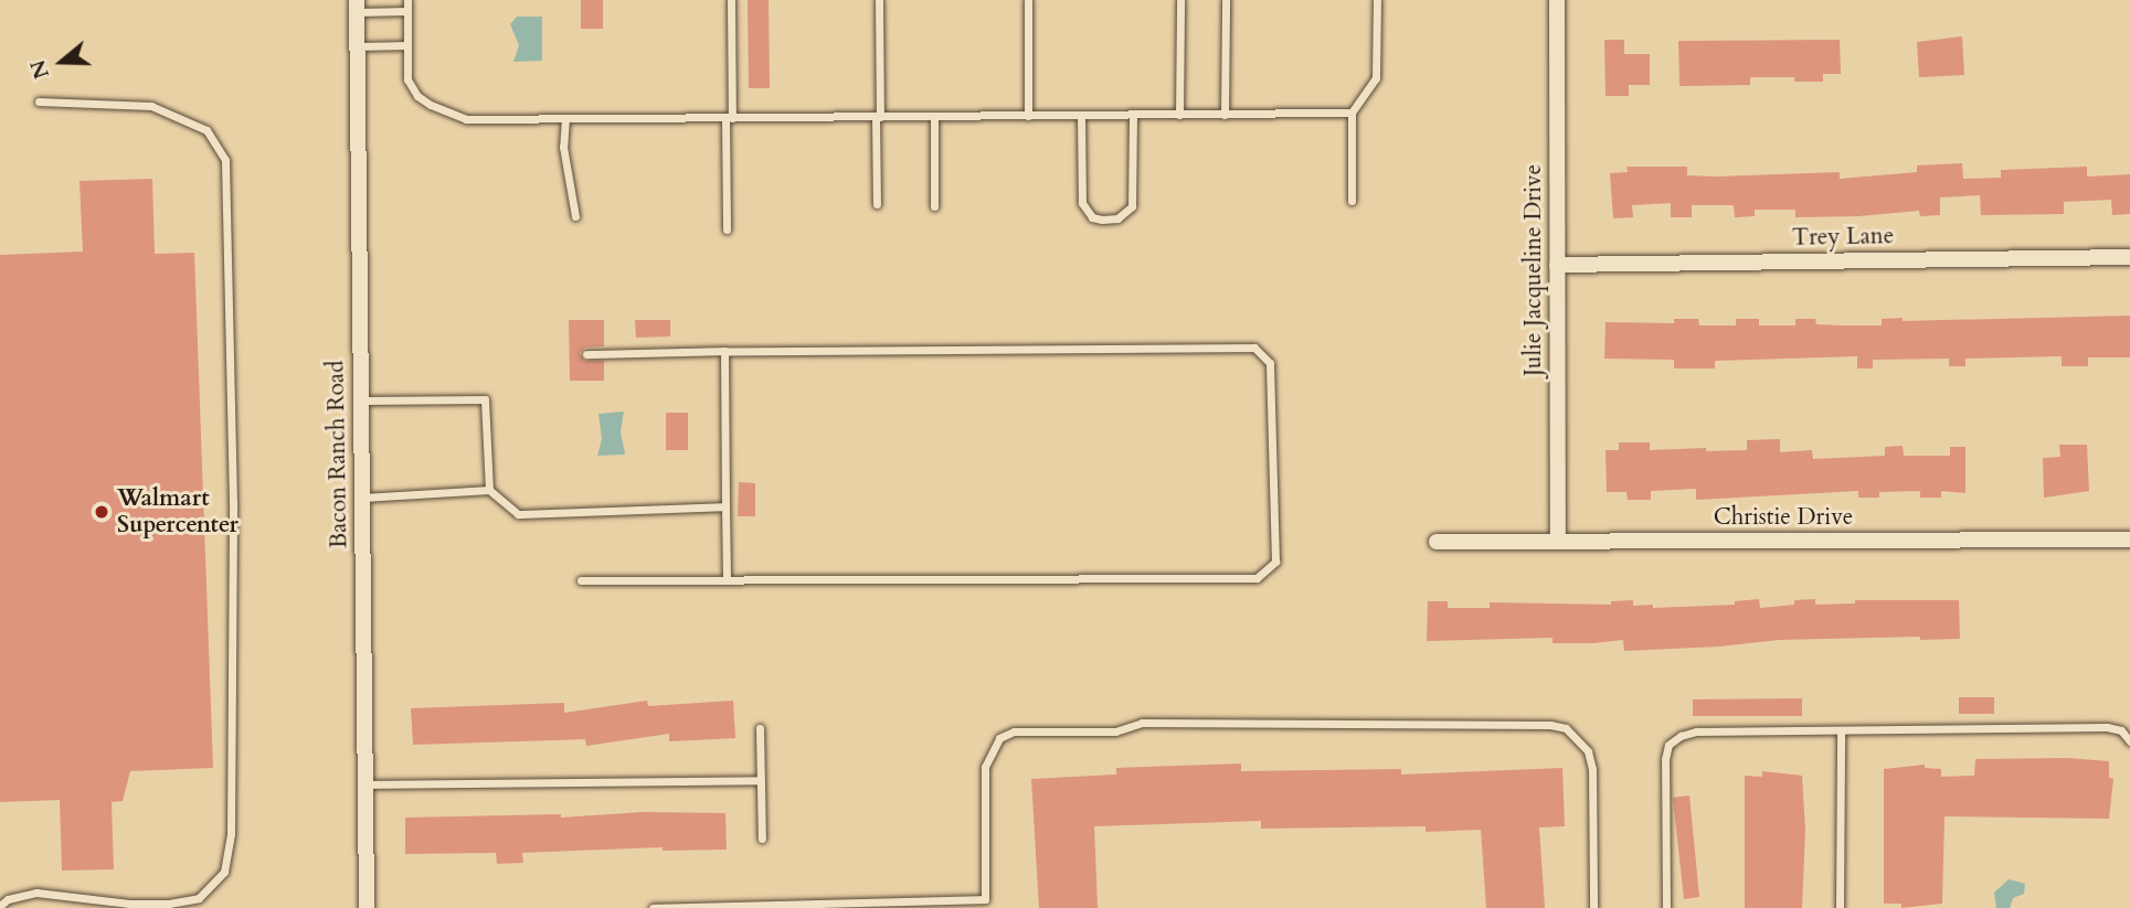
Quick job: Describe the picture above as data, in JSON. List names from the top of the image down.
{
  "streets": {
    "street": [
      "Trey Lane",
      "Julie Jacqueline Drive",
      "Bacon Ranch Road",
      "Christie Drive"
    ]
  },
  "crossings": [
    ["Trey Lane", "Julie Jacqueline Drive"],
    ["Julie Jacqueline Drive", "Christie Drive"]
  ],
  "places": ["Walmart Supercenter"],
  "north": "left"
}
